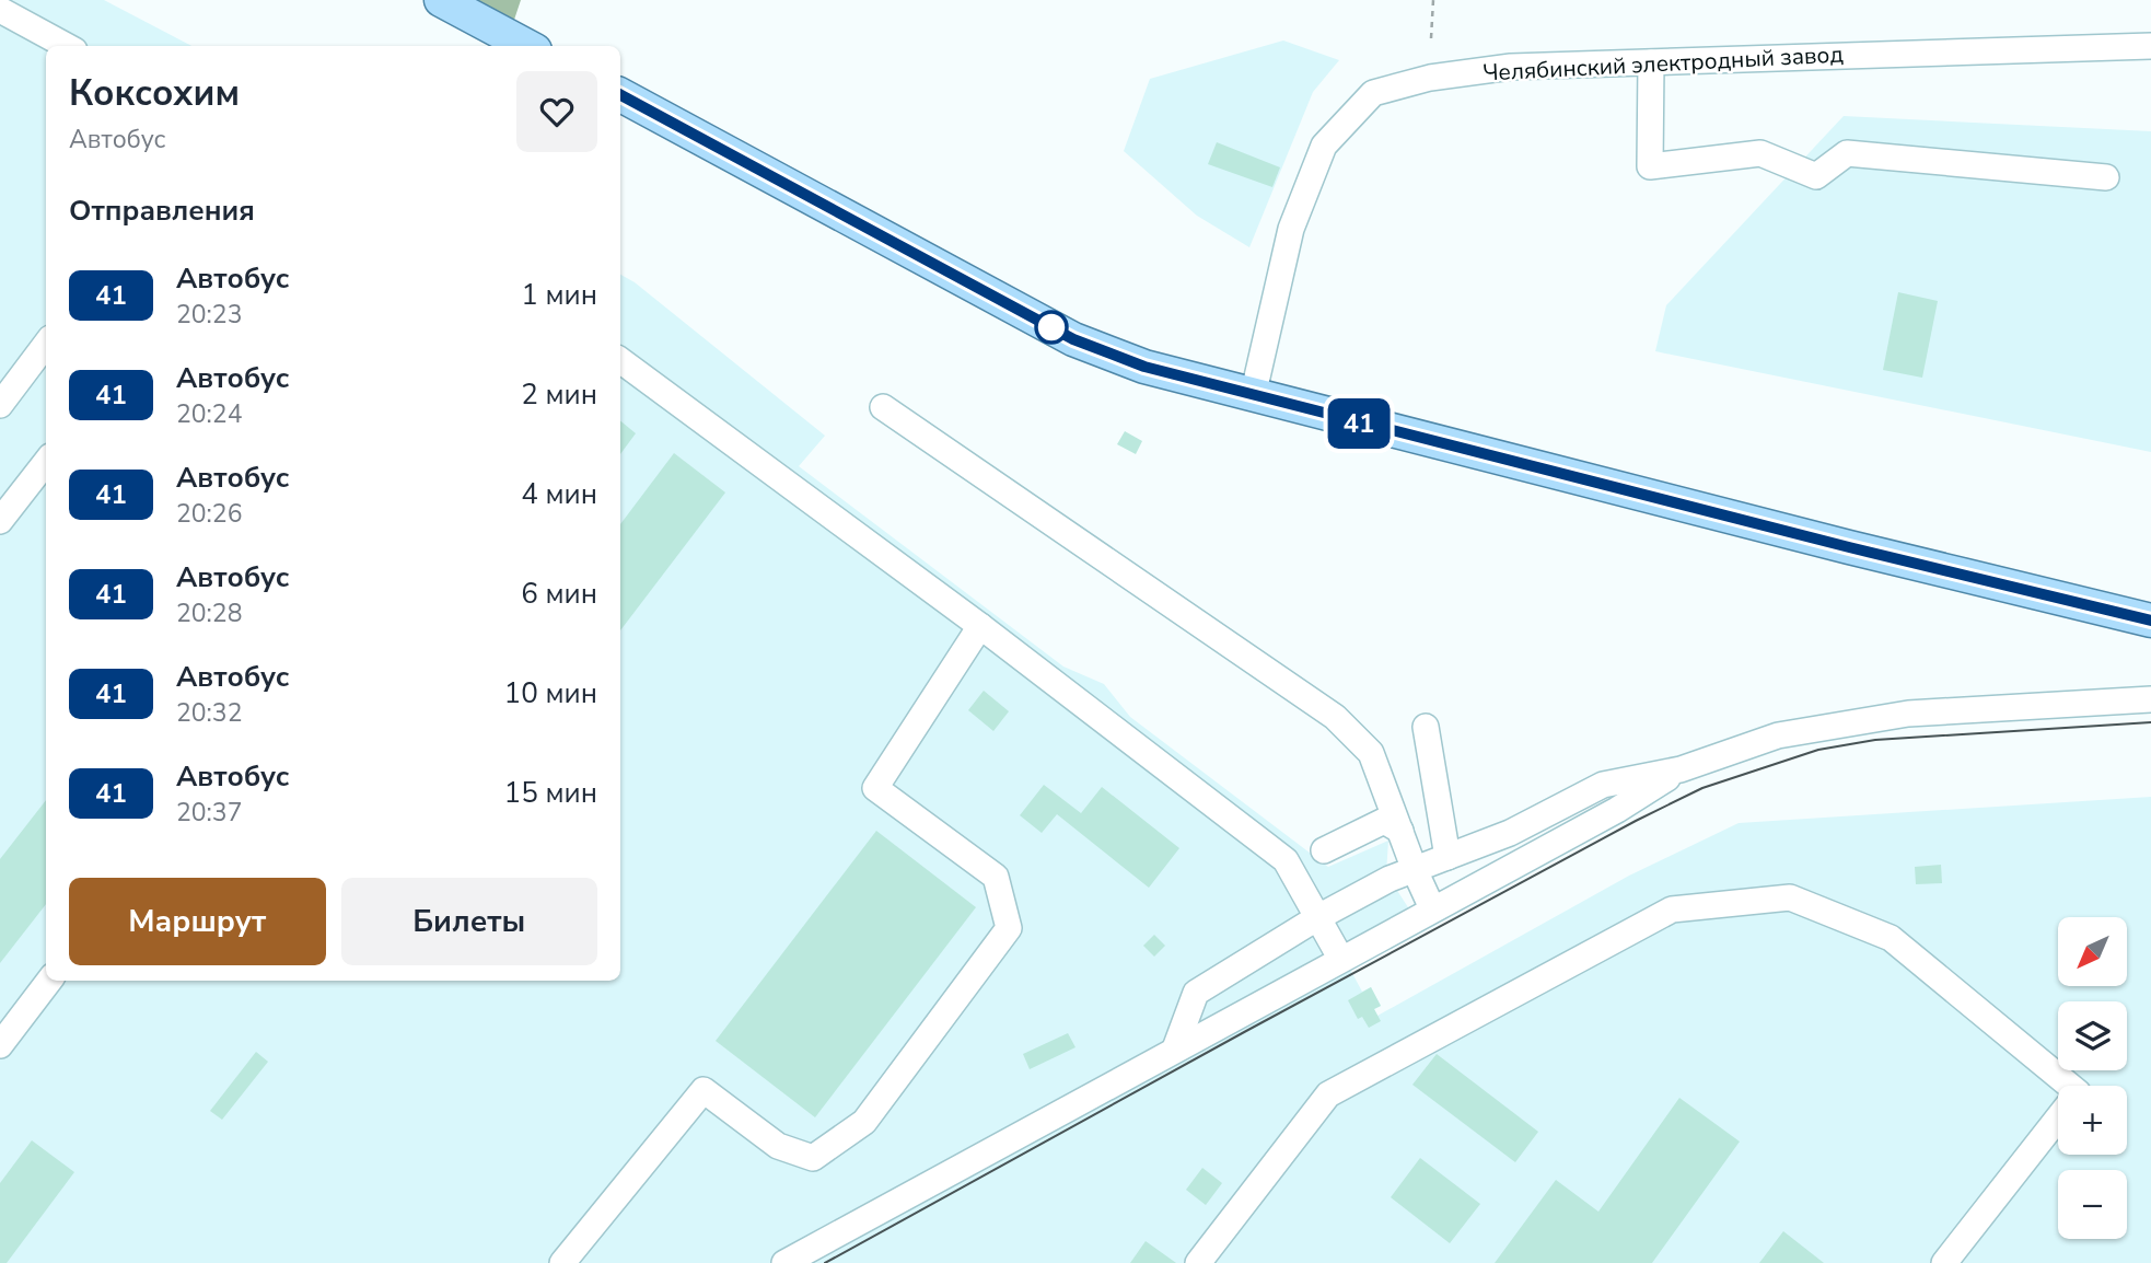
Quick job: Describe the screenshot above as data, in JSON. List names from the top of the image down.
{
  "streets": {
    "street": ["Челябинский электродный завод"]
  },
  "lines": ["bus line 41"],
  "north": "bottom left",
  "page": {
    "on_map": "41",
    "heading": [
      ["Коксохим", "Автобус"],
      "Отправления"
    ],
    "list": [
      {
        "mark": "41",
        "name": "Автобус",
        "note": "20:23",
        "value": "1 мин"
      },
      {
        "mark": "41",
        "name": "Автобус",
        "note": "20:24",
        "value": "2 мин"
      },
      {
        "mark": "41",
        "name": "Автобус",
        "note": "20:26",
        "value": "4 мин"
      },
      {
        "mark": "41",
        "name": "Автобус",
        "note": "20:28",
        "value": "6 мин"
      },
      {
        "mark": "41",
        "name": "Автобус",
        "note": "20:32",
        "value": "10 мин"
      },
      {
        "mark": "41",
        "name": "Автобус",
        "note": "20:37",
        "value": "15 мин"
      }
    ],
    "buttons": ["Маршрут", "Билеты"],
    "map_buttons": ["+", "−"]
  }
}
